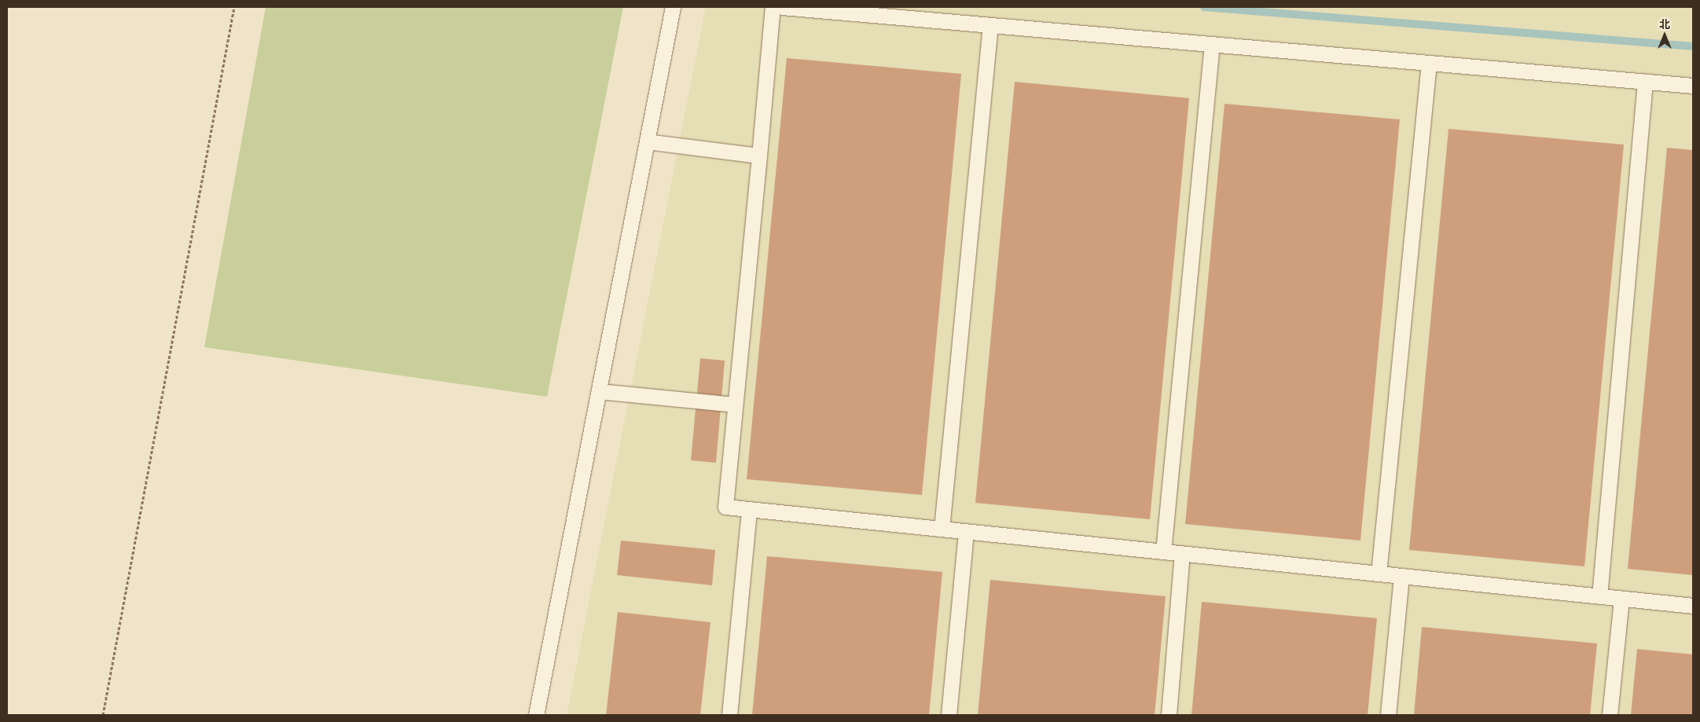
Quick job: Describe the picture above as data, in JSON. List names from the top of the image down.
{
  "north": "top"
}
